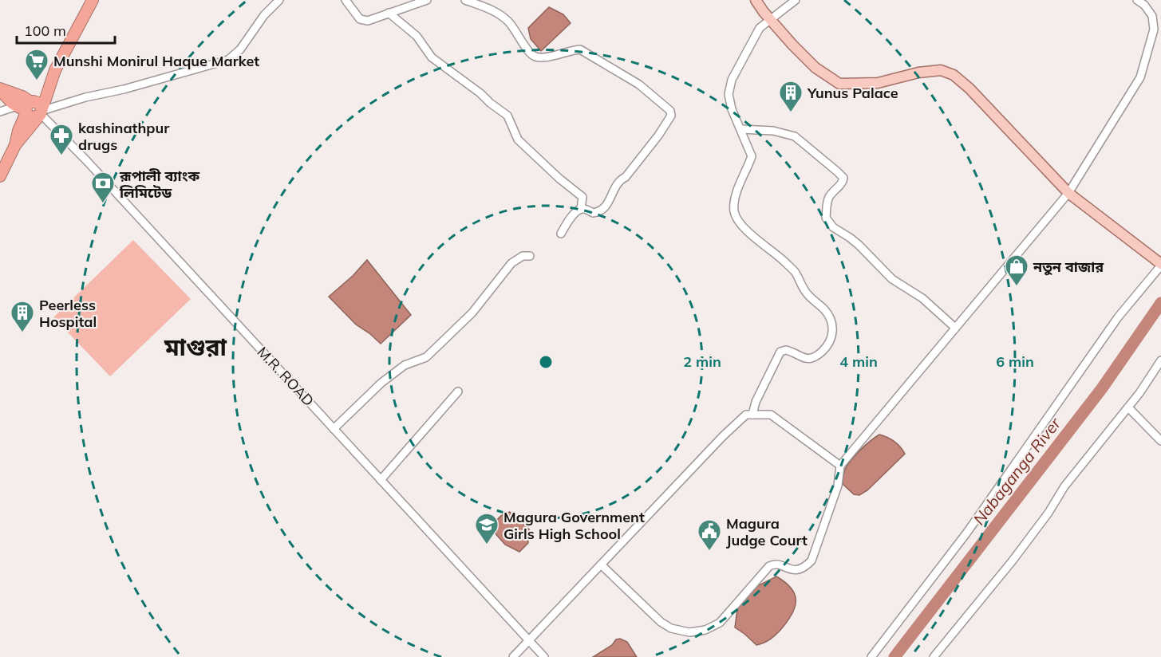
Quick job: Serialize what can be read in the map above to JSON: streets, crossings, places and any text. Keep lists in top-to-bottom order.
{
  "streets": {
    "street": ["M.R. ROAD"]
  },
  "districts": ["মাগুরা"],
  "water": ["Nabaganga River"],
  "places": {
    "supermarket": ["Munshi Monirul Haque Market"],
    "building": ["Yunus Palace", "Peerless Hospital"],
    "pharmacy": ["kashinathpur drugs"],
    "bank": ["রূপালী ব্যাংক লিমিটেড"],
    "shop": ["নতুন বাজার"],
    "school or university": ["Magura Government Girls High School"],
    "public building": ["Magura Judge Court"]
  },
  "scale_bar": "100 m",
  "rings": ["2 min", "4 min", "6 min"]
}
